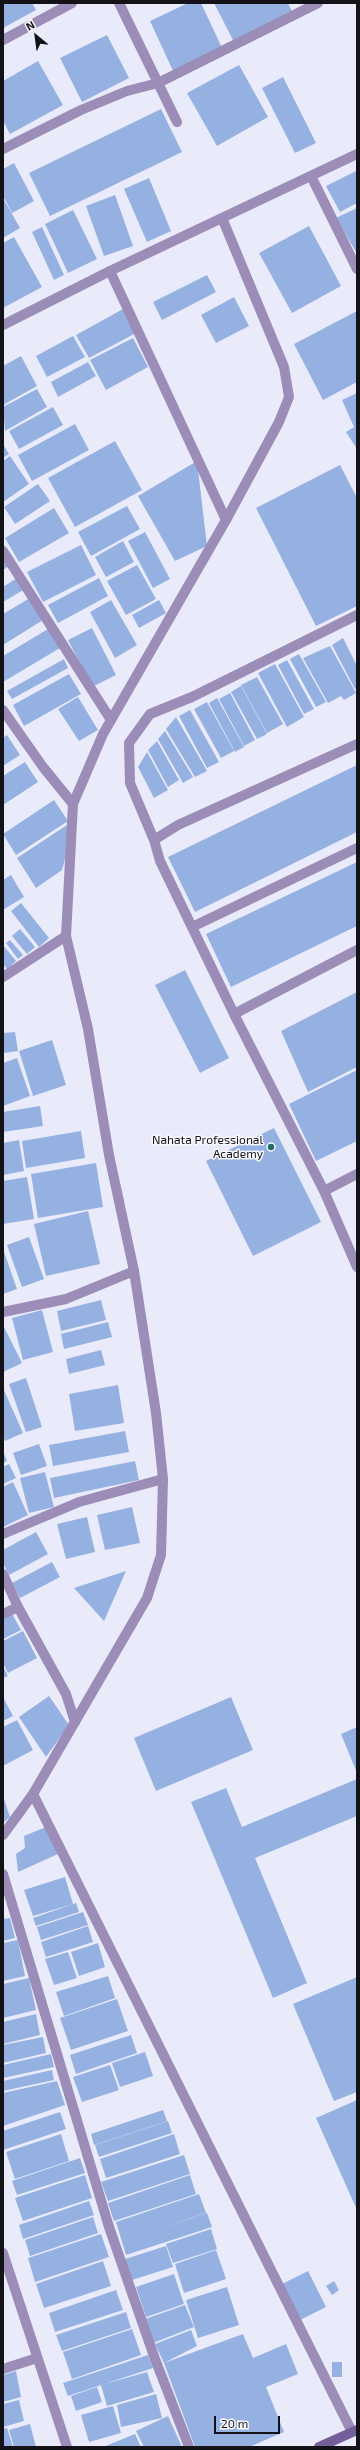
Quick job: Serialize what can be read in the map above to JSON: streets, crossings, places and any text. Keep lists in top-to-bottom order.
{
  "places": ["Nahata Professional Academy"],
  "scale_bar": "20 m",
  "north": "top left"
}
